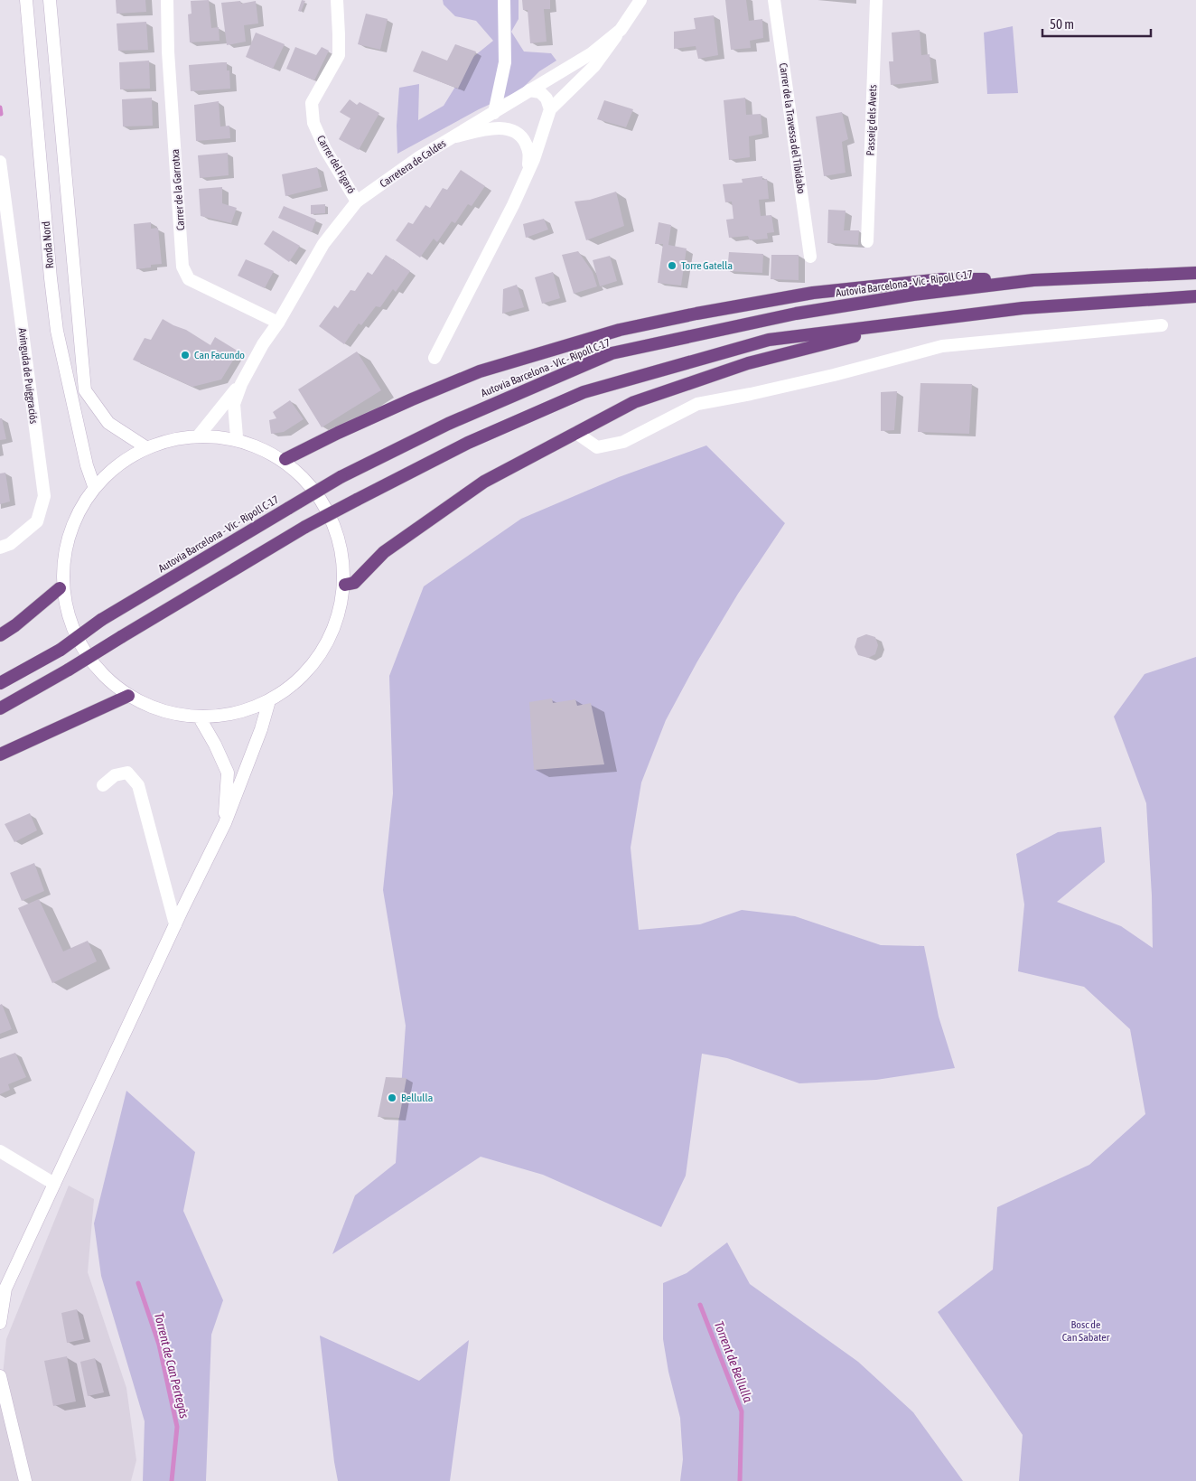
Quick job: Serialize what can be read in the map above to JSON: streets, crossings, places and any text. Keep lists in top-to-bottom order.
{
  "streets": {
    "highway": ["Autovia Barcelona - Vic - Ripoll C-17"],
    "street": [
      "Passeig dels Avets",
      "Carrer de la Travessa del Tibidabo",
      "Carretera de Caldes",
      "Carrer del Figaró",
      "Carrer de la Garrotxa",
      "Ronda Nord",
      "Avinguda de Puiggraciós"
    ]
  },
  "crossings": [
    ["Carretera de Caldes", "Carrer del Figaró"],
    ["Carretera de Caldes", "Carrer de la Garrotxa"]
  ],
  "water": ["Torrent de Bellulla", "Torrent de Can Pertegàs"],
  "parks": ["Bosc de Can Sabater"],
  "places": ["Torre Gatella", "Can Facundo", "Bellulla"],
  "scale_bar": "50 m"
}
